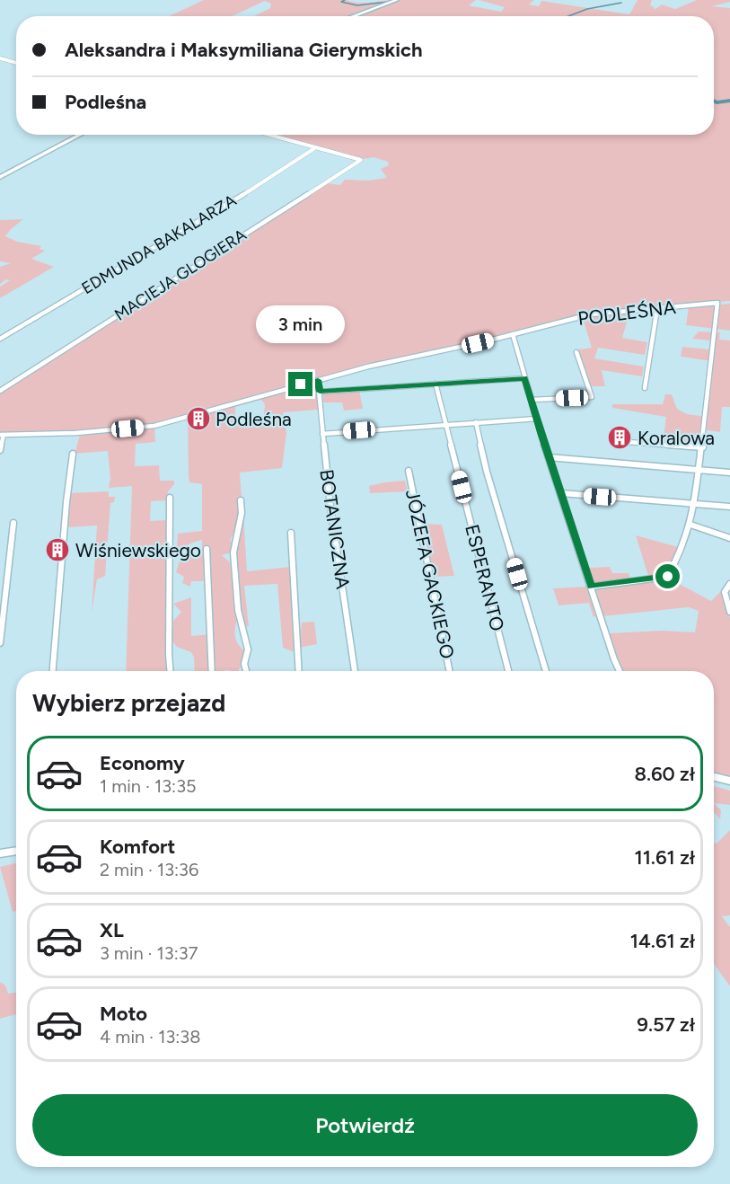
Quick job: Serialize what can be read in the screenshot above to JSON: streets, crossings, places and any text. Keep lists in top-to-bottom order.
{
  "streets": {
    "street": [
      "EDMUNDA BAKALARZA",
      "MACIEJA GLOGIERA",
      "PODLEŚNA",
      "BOTANICZNA",
      "JÓZEFA GACKIEGO",
      "ESPERANTO"
    ]
  },
  "crossings": [
    ["EDMUNDA BAKALARZA", "MACIEJA GLOGIERA"],
    ["PODLEŚNA", "BOTANICZNA"]
  ],
  "places": {
    "building": ["Podleśna", "Koralowa", "Wiśniewskiego"]
  },
  "page": {
    "banner": ["Aleksandra i Maksymiliana Gierymskich", "Podleśna"],
    "bubble": "3 min",
    "heading": "Wybierz przejazd",
    "list": [
      {
        "name": "Economy",
        "note": "1 min · 13:35",
        "value": "8.60 zł"
      },
      {
        "name": "Komfort",
        "note": "2 min · 13:36",
        "value": "11.61 zł"
      },
      {
        "name": "XL",
        "note": "3 min · 13:37",
        "value": "14.61 zł"
      },
      {
        "name": "Moto",
        "note": "4 min · 13:38",
        "value": "9.57 zł"
      }
    ],
    "buttons": "Potwierdź"
  }
}
